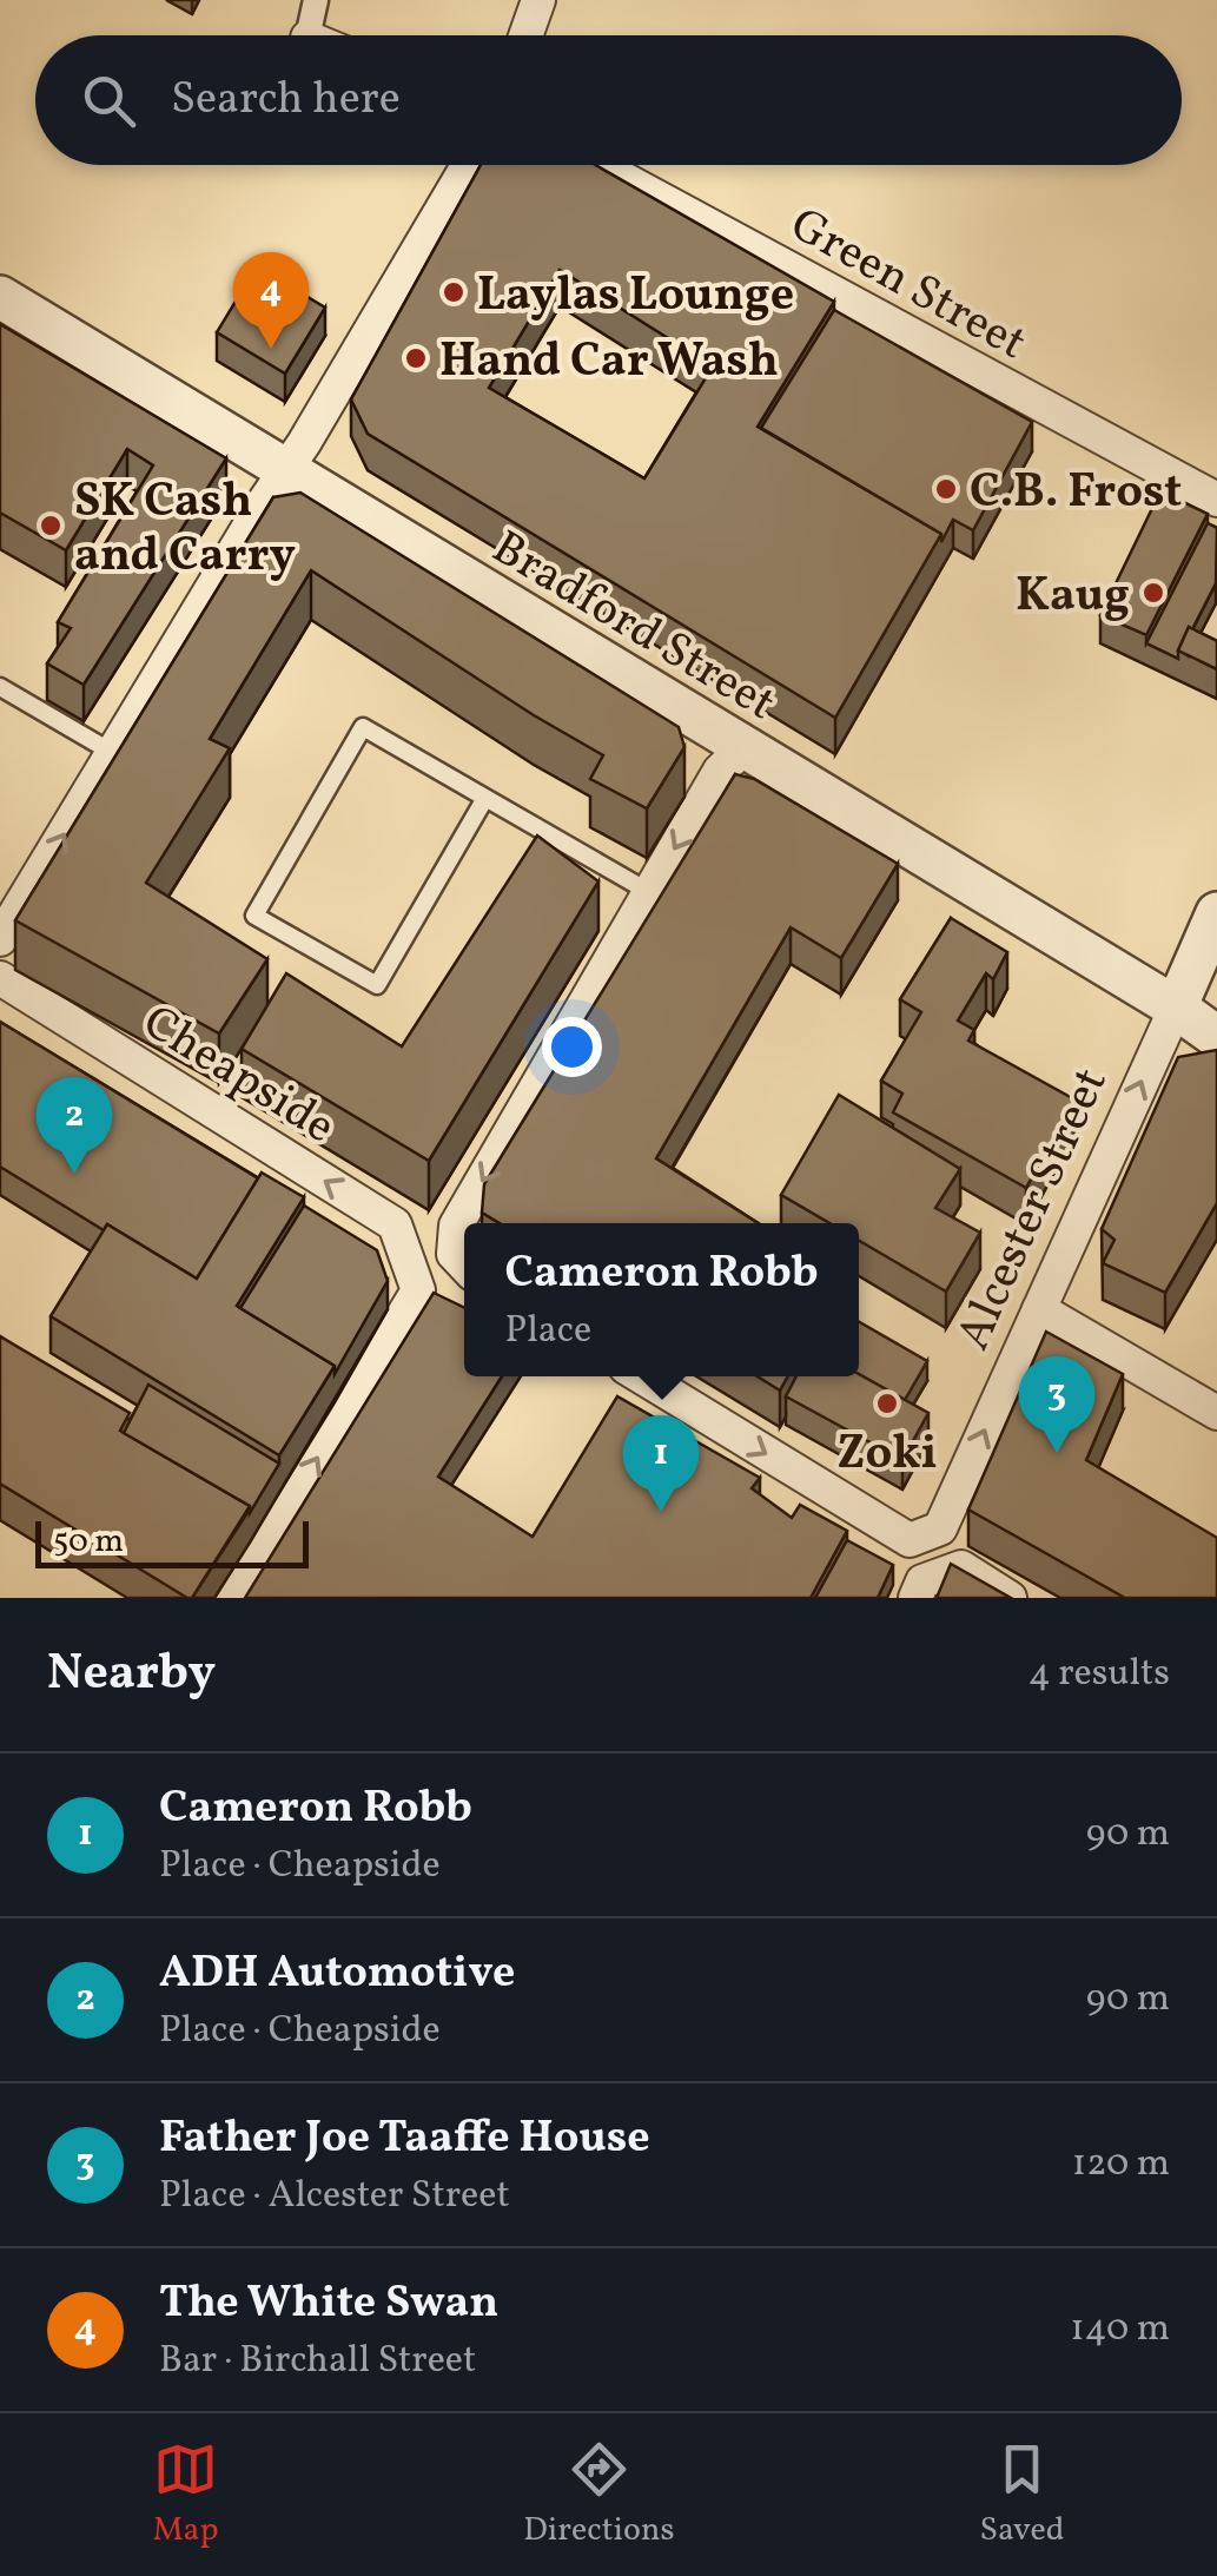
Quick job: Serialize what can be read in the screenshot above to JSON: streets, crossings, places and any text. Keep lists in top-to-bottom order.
{
  "streets": {
    "street": [
      "Green Street",
      "Bradford Street",
      "Cheapside",
      "Alcester Street"
    ]
  },
  "crossings": [
    ["Bradford Street", "Alcester Street"]
  ],
  "places": [
    "Laylas Lounge",
    "Hand Car Wash",
    "C.B. Frost",
    "SK Cash and Carry",
    "Kaug",
    "Zoki"
  ],
  "scale_bar": "50 m",
  "page": {
    "search": "Search here",
    "pins": [
      "4",
      "2",
      "3",
      "1"
    ],
    "popup": ["Cameron Robb", "Place"],
    "scale": "50 m",
    "heading": ["Nearby", "4 results"],
    "list": [
      {
        "mark": "1",
        "name": "Cameron Robb",
        "note": "Place · Cheapside",
        "value": "90 m"
      },
      {
        "mark": "2",
        "name": "ADH Automotive",
        "note": "Place · Cheapside",
        "value": "90 m"
      },
      {
        "mark": "3",
        "name": "Father Joe Taaffe House",
        "note": "Place · Alcester Street",
        "value": "120 m"
      },
      {
        "mark": "4",
        "name": "The White Swan",
        "note": "Bar · Birchall Street",
        "value": "140 m"
      }
    ],
    "nav": ["Map", "Directions", "Saved"]
  }
}
